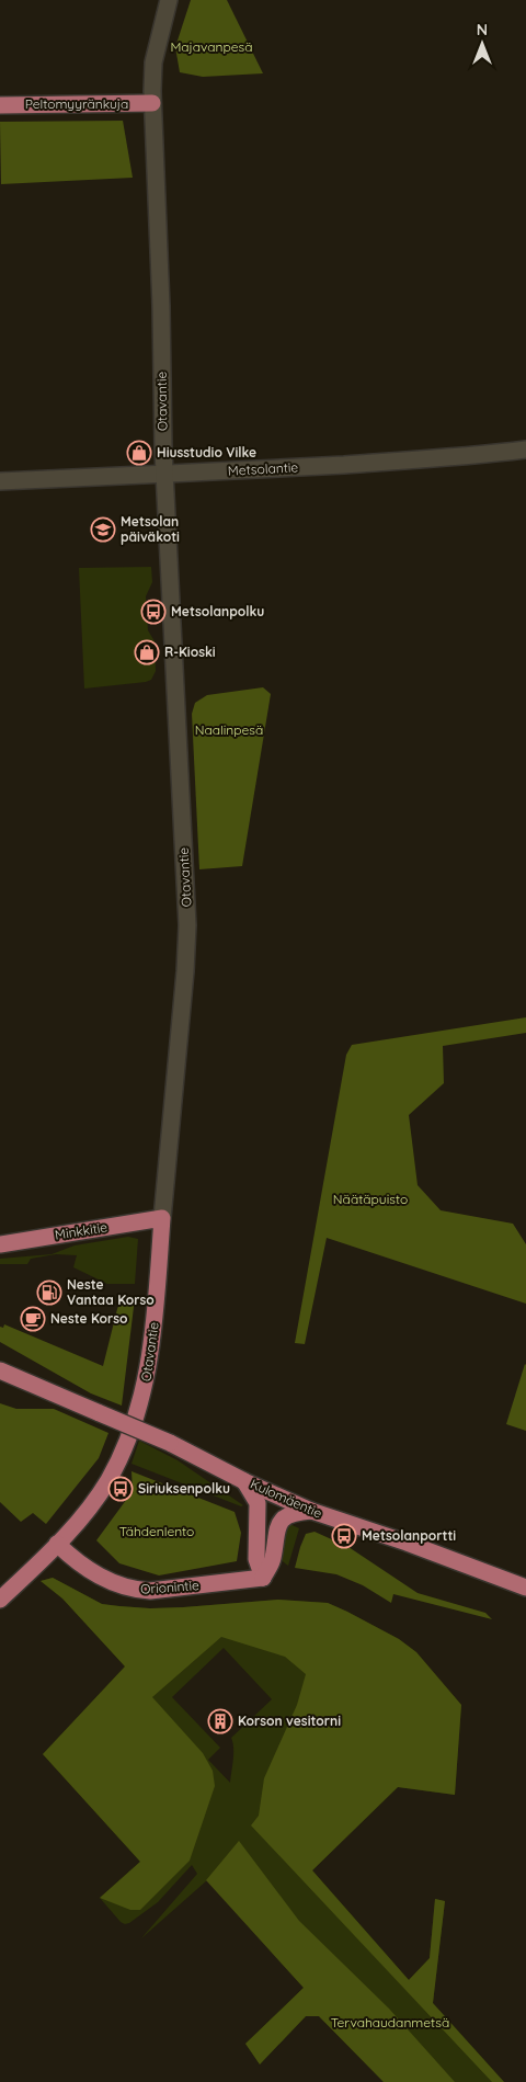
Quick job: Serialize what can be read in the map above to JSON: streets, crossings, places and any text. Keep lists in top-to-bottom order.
{
  "streets": {
    "main road": [
      "Peltomyyränkuja",
      "Otavantie",
      "Minkkitie",
      "Kulomäentie",
      "Orionintie"
    ],
    "street": ["Metsolantie"]
  },
  "crossings": [
    ["Peltomyyränkuja", "Otavantie"],
    ["Otavantie", "Metsolantie"],
    ["Otavantie", "Minkkitie"],
    ["Otavantie", "Orionintie"]
  ],
  "parks": [
    "Majavanpesä",
    "Naalinpesä",
    "Näätäpuisto",
    "Tähdenlento",
    "Tervahaudanmetsä"
  ],
  "places": {
    "shop": ["Hiusstudio Vilke", "R-Kioski"],
    "school or university": ["Metsolan päiväkoti"],
    "bus stop": ["Metsolanpolku", "Siriuksenpolku", "Metsolanportti"],
    "fuel station": ["Neste Vantaa Korso"],
    "cafe": ["Neste Korso"],
    "building": ["Korson vesitorni"]
  },
  "north": "top"
}
